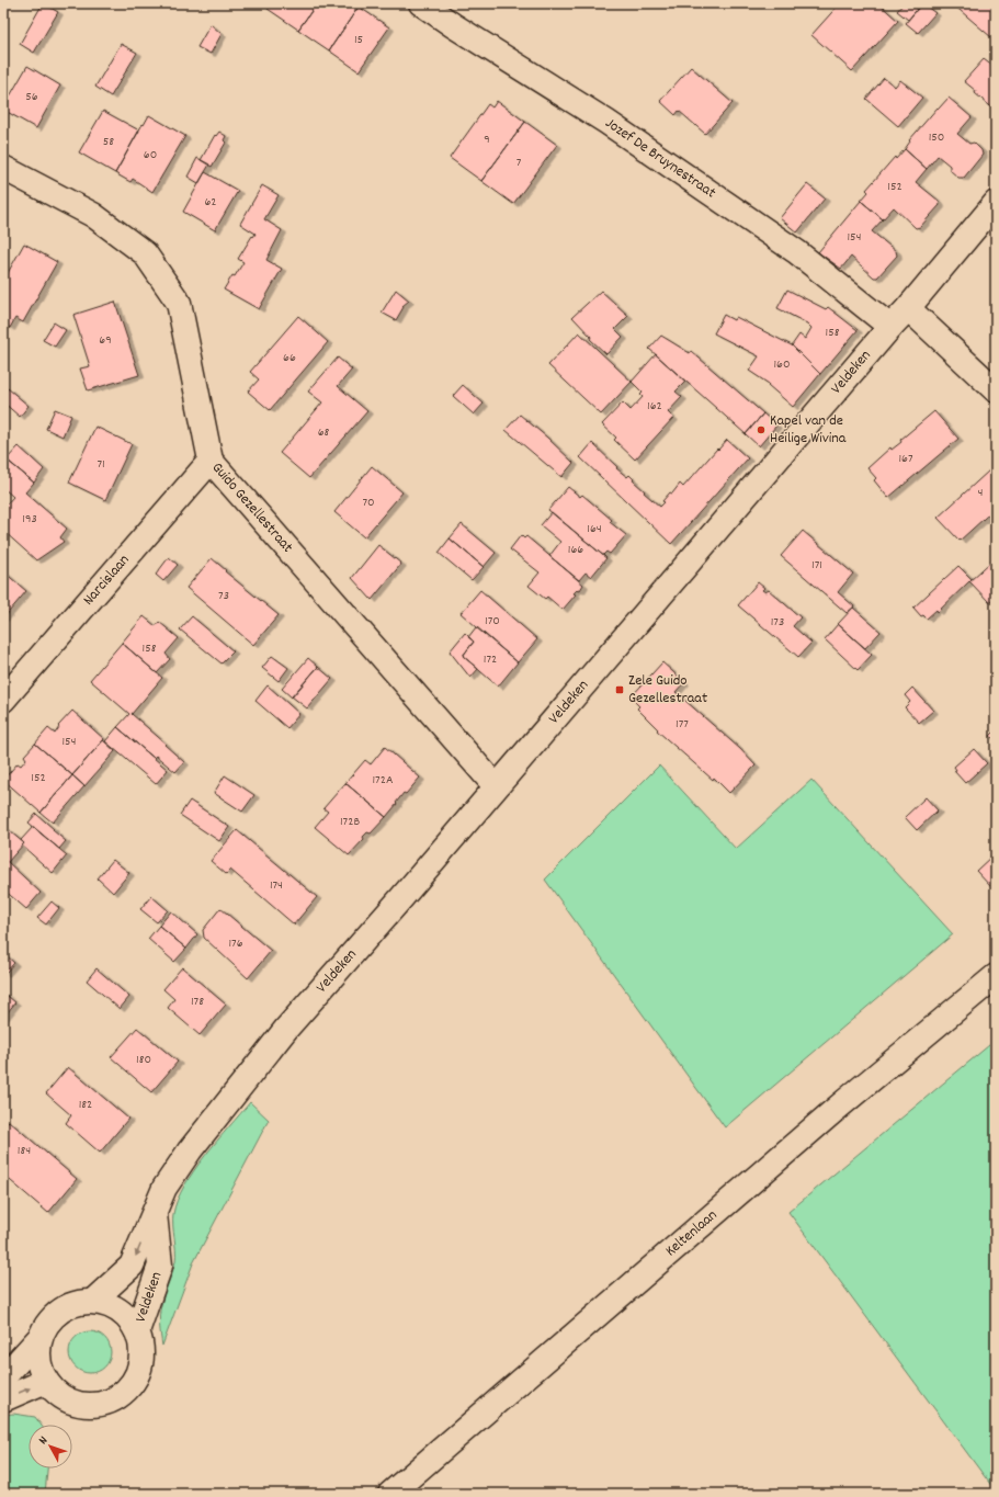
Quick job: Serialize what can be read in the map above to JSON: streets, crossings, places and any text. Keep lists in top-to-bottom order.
{
  "streets": {
    "street": [
      "Jozef De Bruynestraat",
      "Veldeken",
      "Guido Gezellestraat",
      "Narcislaan",
      "Keltenlaan"
    ]
  },
  "crossings": [
    ["Jozef De Bruynestraat", "Veldeken"],
    ["Veldeken", "Guido Gezellestraat"],
    ["Guido Gezellestraat", "Narcislaan"]
  ],
  "places": {
    "other": ["Kapel van de Heilige Wivina"],
    "transit": ["Zele Guido Gezellestraat"]
  },
  "house_numbers": [
    "15",
    "56",
    "150",
    "9",
    "58",
    "60",
    "7",
    "152",
    "62",
    "154",
    "158",
    "69",
    "66",
    "160",
    "162",
    "68",
    "167",
    "71",
    "4",
    "70",
    "193",
    "164",
    "166",
    "171",
    "73",
    "170",
    "173",
    "158",
    "172",
    "177",
    "154",
    "152",
    "172A",
    "172B",
    "174",
    "176",
    "178",
    "180",
    "182",
    "184"
  ],
  "north": "top left"
}
